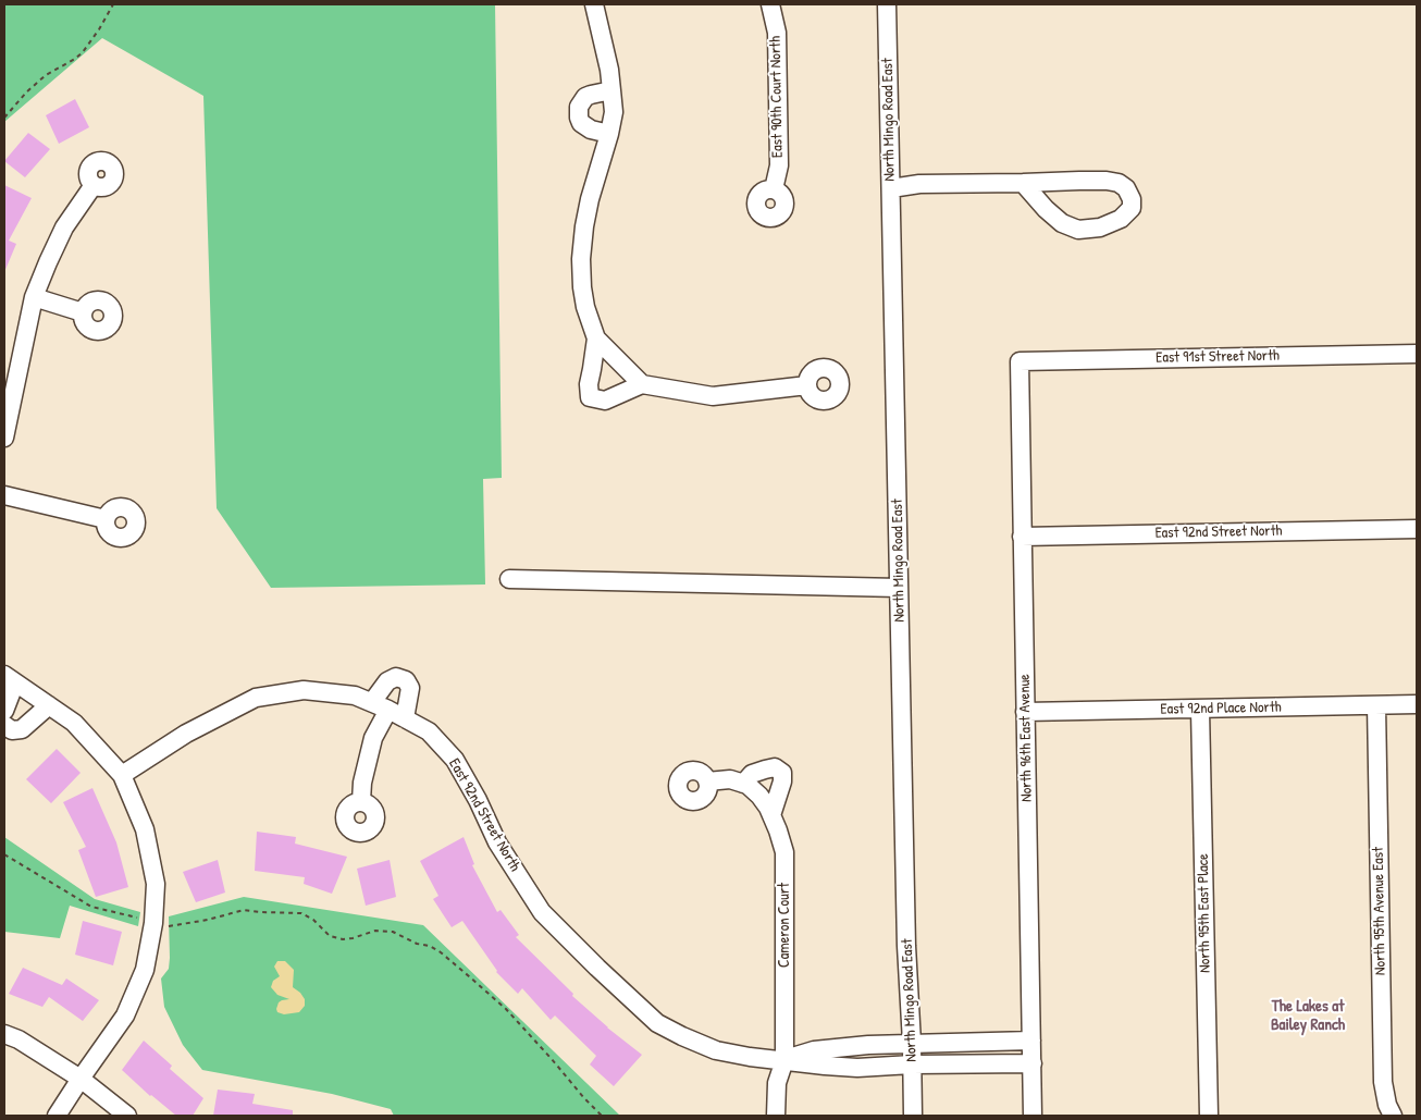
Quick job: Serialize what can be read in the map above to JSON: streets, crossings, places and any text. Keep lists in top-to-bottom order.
{
  "streets": {
    "street": [
      "East 90th Court North",
      "North Mingo Road East",
      "East 91st Street North",
      "East 92nd Street North",
      "East 92nd Place North",
      "North 96th East Avenue",
      "North 95th Avenue East",
      "North 95th East Place",
      "Cameron Court"
    ]
  },
  "crossings": [
    ["North Mingo Road East", "East 92nd Street North"],
    ["East 91st Street North", "North 96th East Avenue"],
    ["East 92nd Street North", "North 96th East Avenue"],
    ["East 92nd Street North", "Cameron Court"],
    ["East 92nd Place North", "North 96th East Avenue"],
    ["East 92nd Place North", "North 95th Avenue East"],
    ["East 92nd Place North", "North 95th East Place"]
  ],
  "districts": ["The Lakes at Bailey Ranch"]
}
